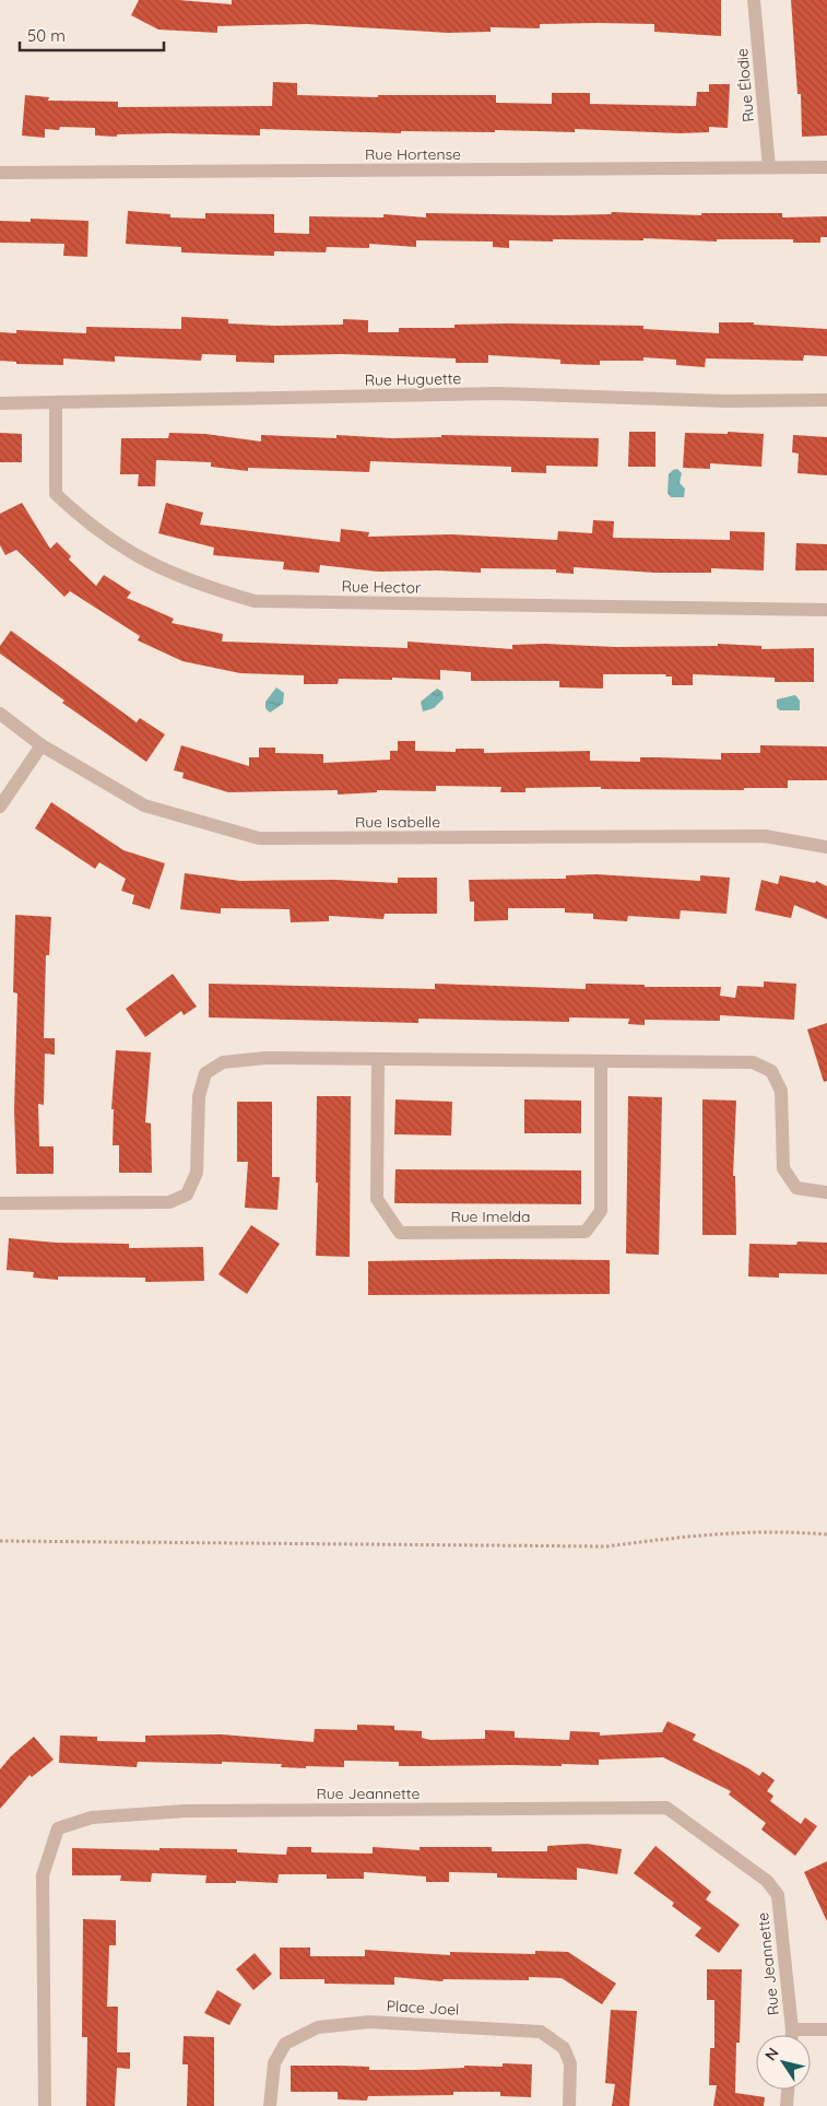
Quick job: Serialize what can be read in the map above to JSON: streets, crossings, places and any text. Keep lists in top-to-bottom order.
{
  "streets": {
    "street": [
      "Rue Élodie",
      "Rue Hortense",
      "Rue Huguette",
      "Rue Hector",
      "Rue Isabelle",
      "Rue Imelda",
      "Rue Jeannette",
      "Place Joel"
    ]
  },
  "crossings": [
    ["Rue Élodie", "Rue Hortense"],
    ["Rue Huguette", "Rue Hector"]
  ],
  "scale_bar": "50 m",
  "north": "top left"
}
